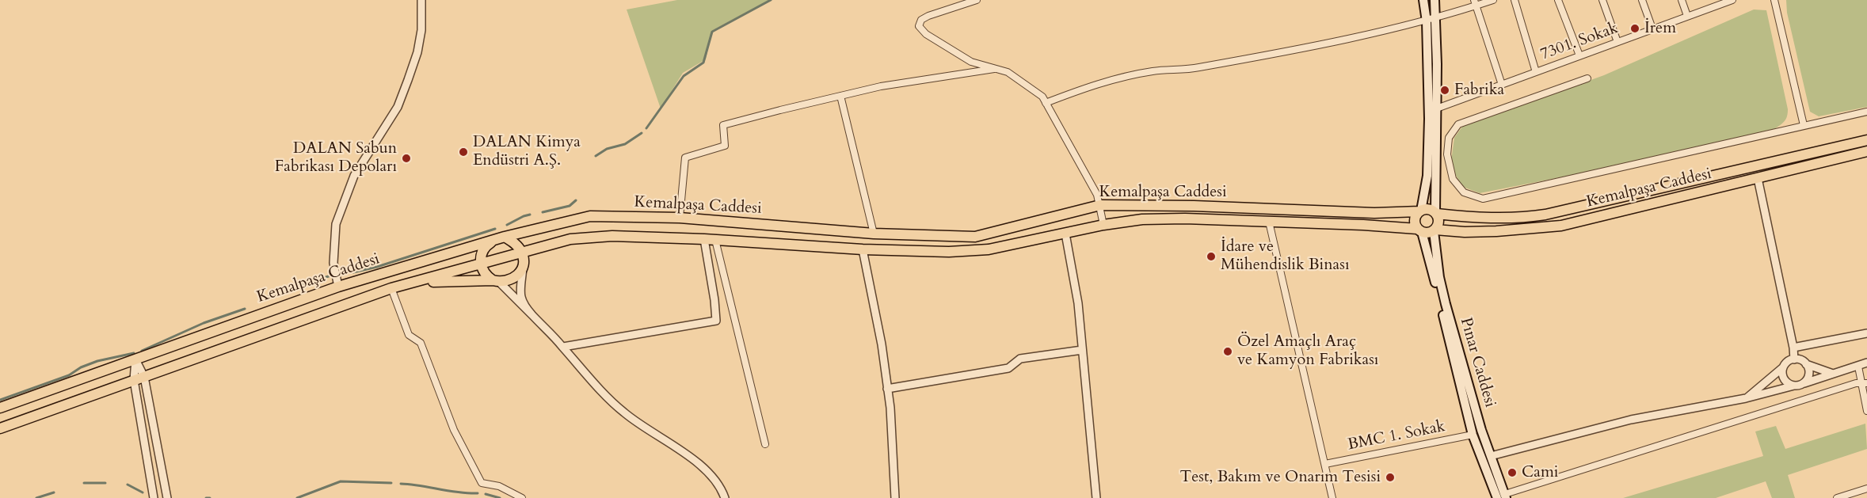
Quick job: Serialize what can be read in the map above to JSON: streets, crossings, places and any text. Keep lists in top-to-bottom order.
{
  "streets": {
    "main road": ["Kemalpaşa Caddesi", "Pınar Caddesi"],
    "street": ["7301. Sokak", "BMC 1. Sokak"]
  },
  "crossings": [
    ["Kemalpaşa Caddesi", "Pınar Caddesi"],
    ["Pınar Caddesi", "BMC 1. Sokak"]
  ],
  "places": [
    "İrem",
    "Fabrika",
    "DALAN Kimya Endüstri A.Ş.",
    "DALAN Sabun Fabrikası Depoları",
    "İdare ve Mühendislik Binası",
    "Özel Amaçlı Araç ve Kamyon Fabrikası",
    "Cami",
    "Test, Bakım ve Onarım Tesisi"
  ]
}
